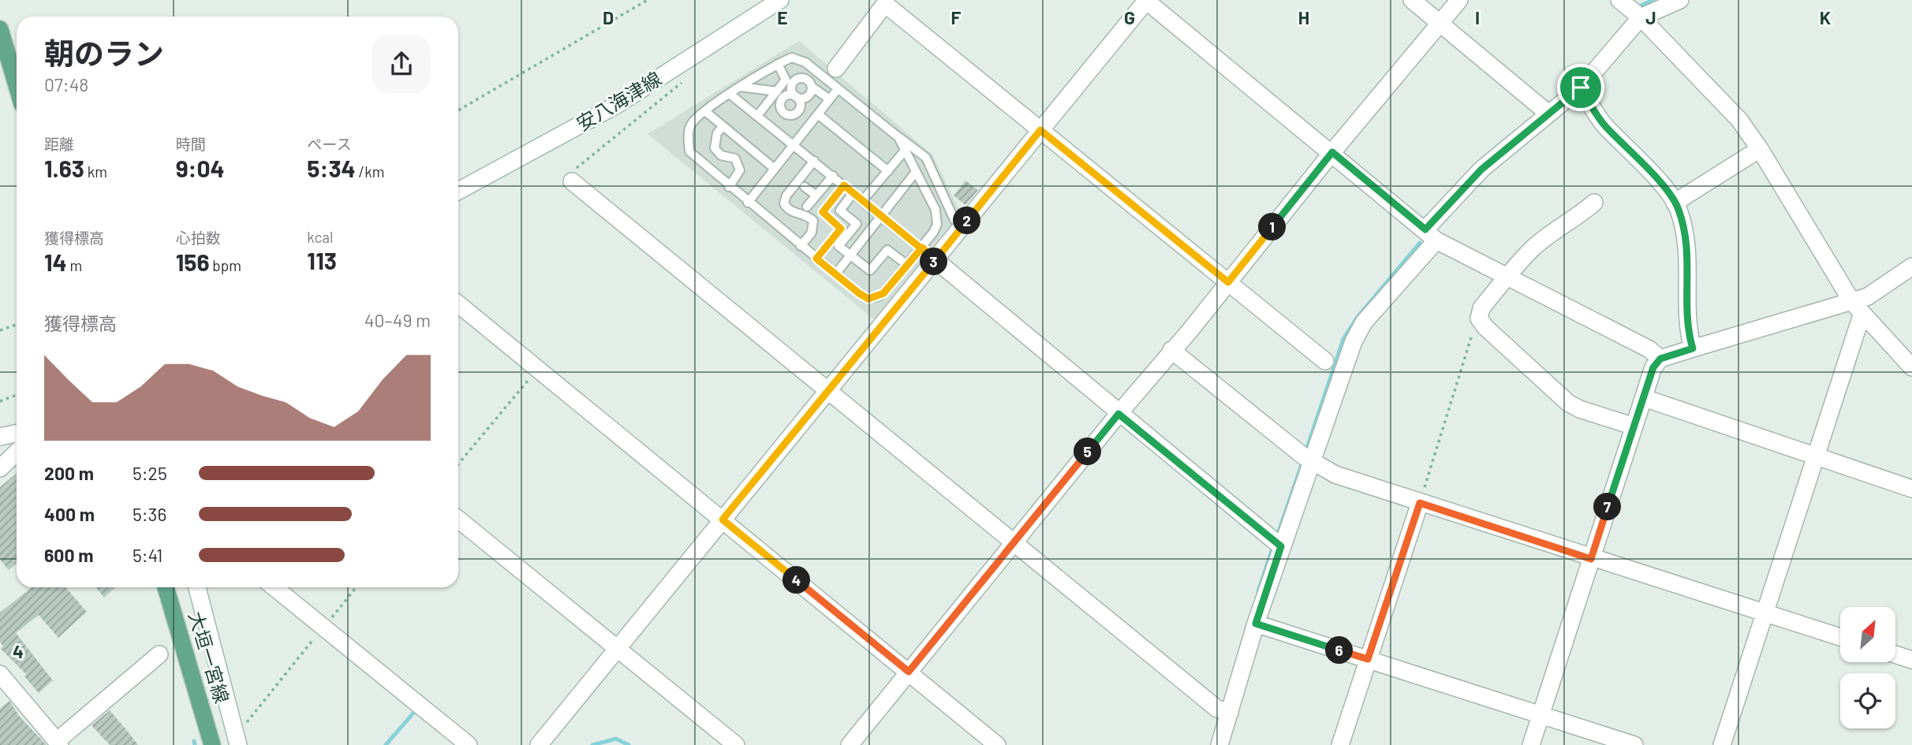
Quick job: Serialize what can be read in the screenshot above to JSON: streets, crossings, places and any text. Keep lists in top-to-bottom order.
{
  "streets": {
    "main road": ["大垣一宮線"],
    "street": ["安八海津線"]
  },
  "north": "top right",
  "page": {
    "heading": ["朝のラン", "07:48"],
    "stats": [
      ["距離", "1.63 km"],
      ["時間", "9:04"],
      ["ペース", "5:34 /km"],
      ["獲得標高", "14 m"],
      ["心拍数", "156 bpm"],
      ["kcal", "113"]
    ],
    "pins": [
      "2",
      "1",
      "3",
      "5",
      "7",
      "4",
      "6"
    ],
    "chart": ["獲得標高", "40–49 m"],
    "list": [
      {
        "name": "200 m",
        "note": "5:25"
      },
      {
        "name": "400 m",
        "note": "5:36"
      },
      {
        "name": "600 m",
        "note": "5:41"
      }
    ]
  },
  "grid": {
    "columns": [
      "D",
      "E",
      "F",
      "G",
      "H",
      "I",
      "J",
      "K"
    ],
    "rows": ["4"]
  }
}
